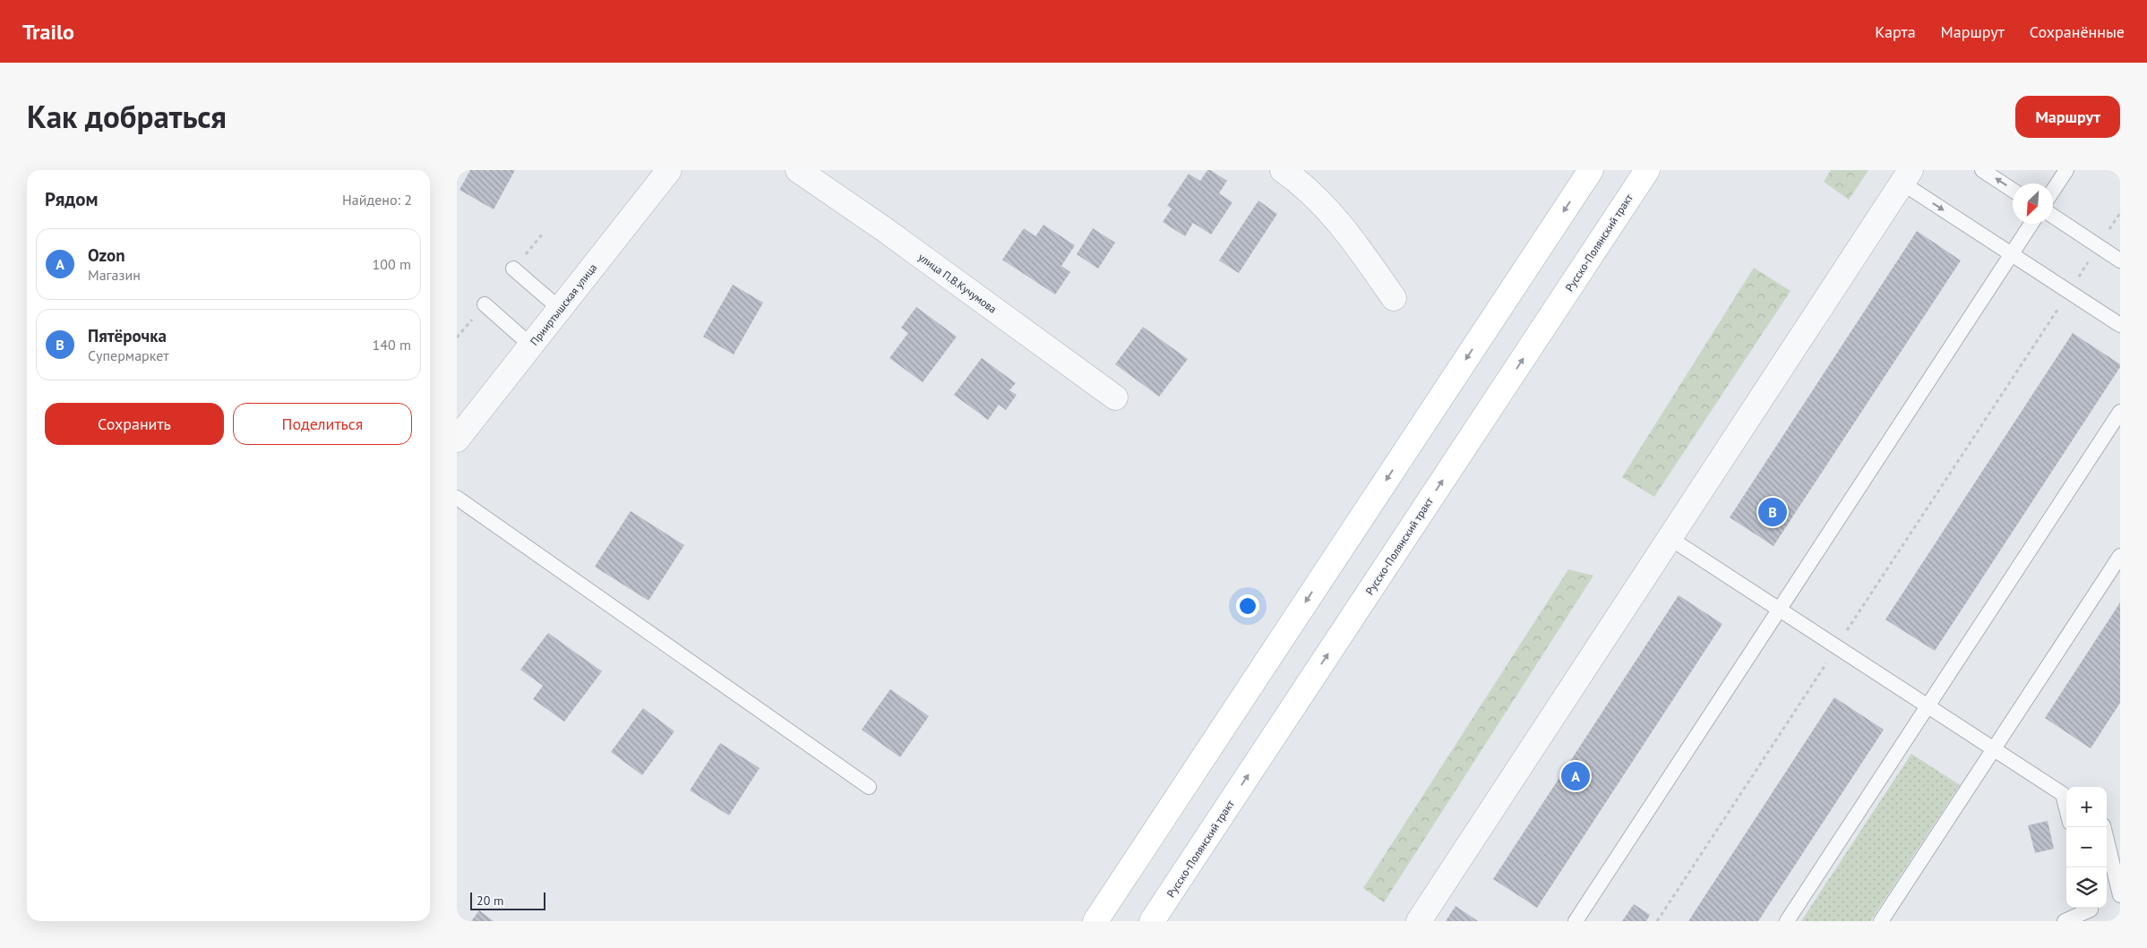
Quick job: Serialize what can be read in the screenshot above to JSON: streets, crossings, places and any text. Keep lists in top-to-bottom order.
{
  "streets": {
    "main road": ["Русско-Полянский тракт"],
    "street": ["улица П.В.Кучумова", "Прииртышская улица"]
  },
  "scale_bar": "20 m",
  "north": "bottom left",
  "page": {
    "header": "Trailo",
    "nav": ["Карта", "Маршрут", "Сохранённые"],
    "title": "Как добраться",
    "buttons": [
      "Маршрут",
      ["Сохранить", "Поделиться"]
    ],
    "heading": ["Рядом", "Найдено: 2"],
    "list": [
      {
        "mark": "A",
        "name": "Ozon",
        "note": "Магазин",
        "value": "100 m"
      },
      {
        "mark": "B",
        "name": "Пятёрочка",
        "note": "Супермаркет",
        "value": "140 m"
      }
    ],
    "pins": ["B", "A"],
    "map_buttons": ["+", "−"],
    "scale": "20 m"
  }
}
